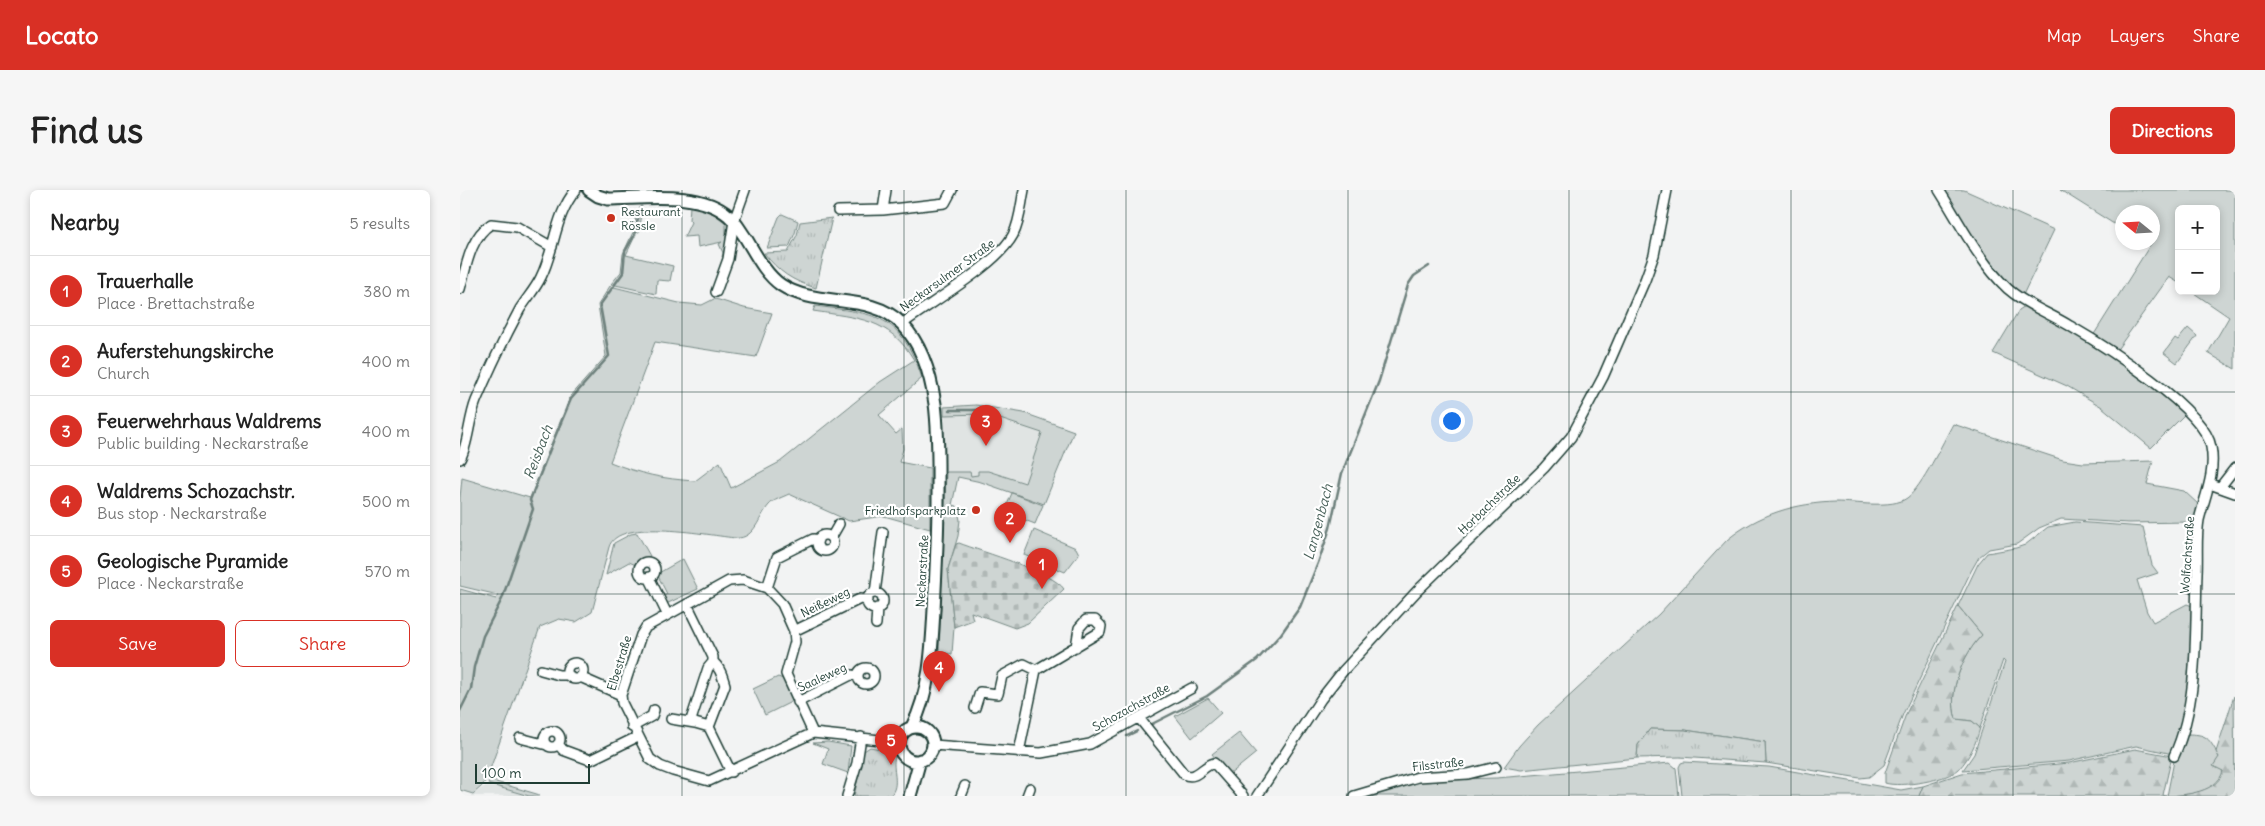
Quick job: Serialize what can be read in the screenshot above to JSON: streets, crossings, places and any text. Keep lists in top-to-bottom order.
{
  "streets": {
    "street": [
      "Neckarsulmer Straße",
      "Horbachstraße",
      "Wolfachstraße",
      "Neckarstraße",
      "Neißeweg",
      "Elbestraße",
      "Saaleweg",
      "Schozachstraße",
      "Filsstraße"
    ]
  },
  "crossings": [
    ["Neckarsulmer Straße", "Neckarstraße"],
    ["Neckarstraße", "Schozachstraße"]
  ],
  "water": ["Reisbach", "Langenbach"],
  "places": ["Restaurant Rössle", "Friedhofsparkplatz"],
  "scale_bar": "100 m",
  "north": "left",
  "page": {
    "header": "Locato",
    "nav": ["Map", "Layers", "Share"],
    "buttons": [
      "Directions",
      ["Save", "Share"]
    ],
    "title": "Find us",
    "heading": ["Nearby", "5 results"],
    "map_buttons": ["+", "−"],
    "list": [
      {
        "mark": "1",
        "name": "Trauerhalle",
        "note": "Place · Brettachstraße",
        "value": "380 m"
      },
      {
        "mark": "2",
        "name": "Auferstehungskirche",
        "note": "Church",
        "value": "400 m"
      },
      {
        "mark": "3",
        "name": "Feuerwehrhaus Waldrems",
        "note": "Public building · Neckarstraße",
        "value": "400 m"
      },
      {
        "mark": "4",
        "name": "Waldrems Schozachstr.",
        "note": "Bus stop · Neckarstraße",
        "value": "500 m"
      },
      {
        "mark": "5",
        "name": "Geologische Pyramide",
        "note": "Place · Neckarstraße",
        "value": "570 m"
      }
    ],
    "pins": [
      "3",
      "2",
      "1",
      "4",
      "5"
    ],
    "scale": "100 m"
  }
}
